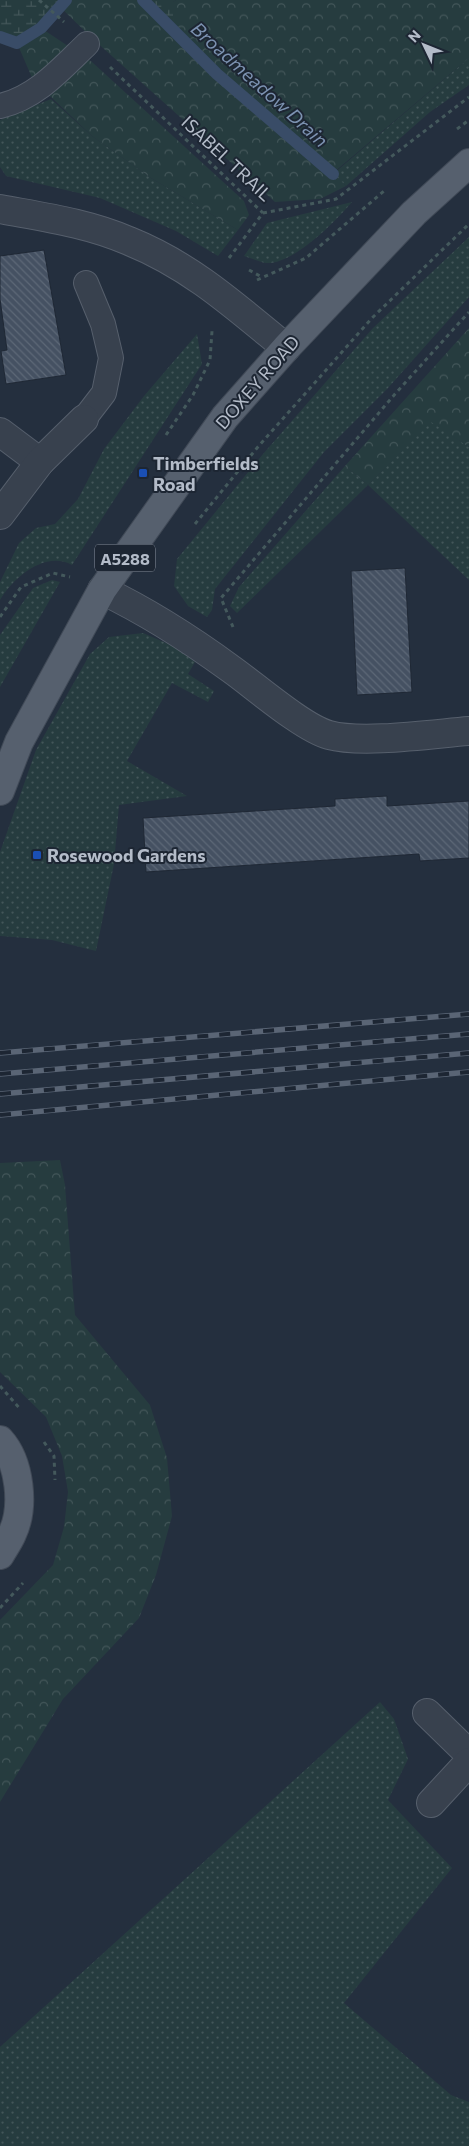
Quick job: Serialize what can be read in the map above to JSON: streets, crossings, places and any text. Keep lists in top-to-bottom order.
{
  "streets": {
    "main road": ["DOXEY ROAD", "A5288"],
    "path": ["ISABEL TRAIL"]
  },
  "water": ["Broadmeadow Drain"],
  "places": {
    "transit": ["Timberfields Road", "Rosewood Gardens"]
  },
  "north": "top left"
}
